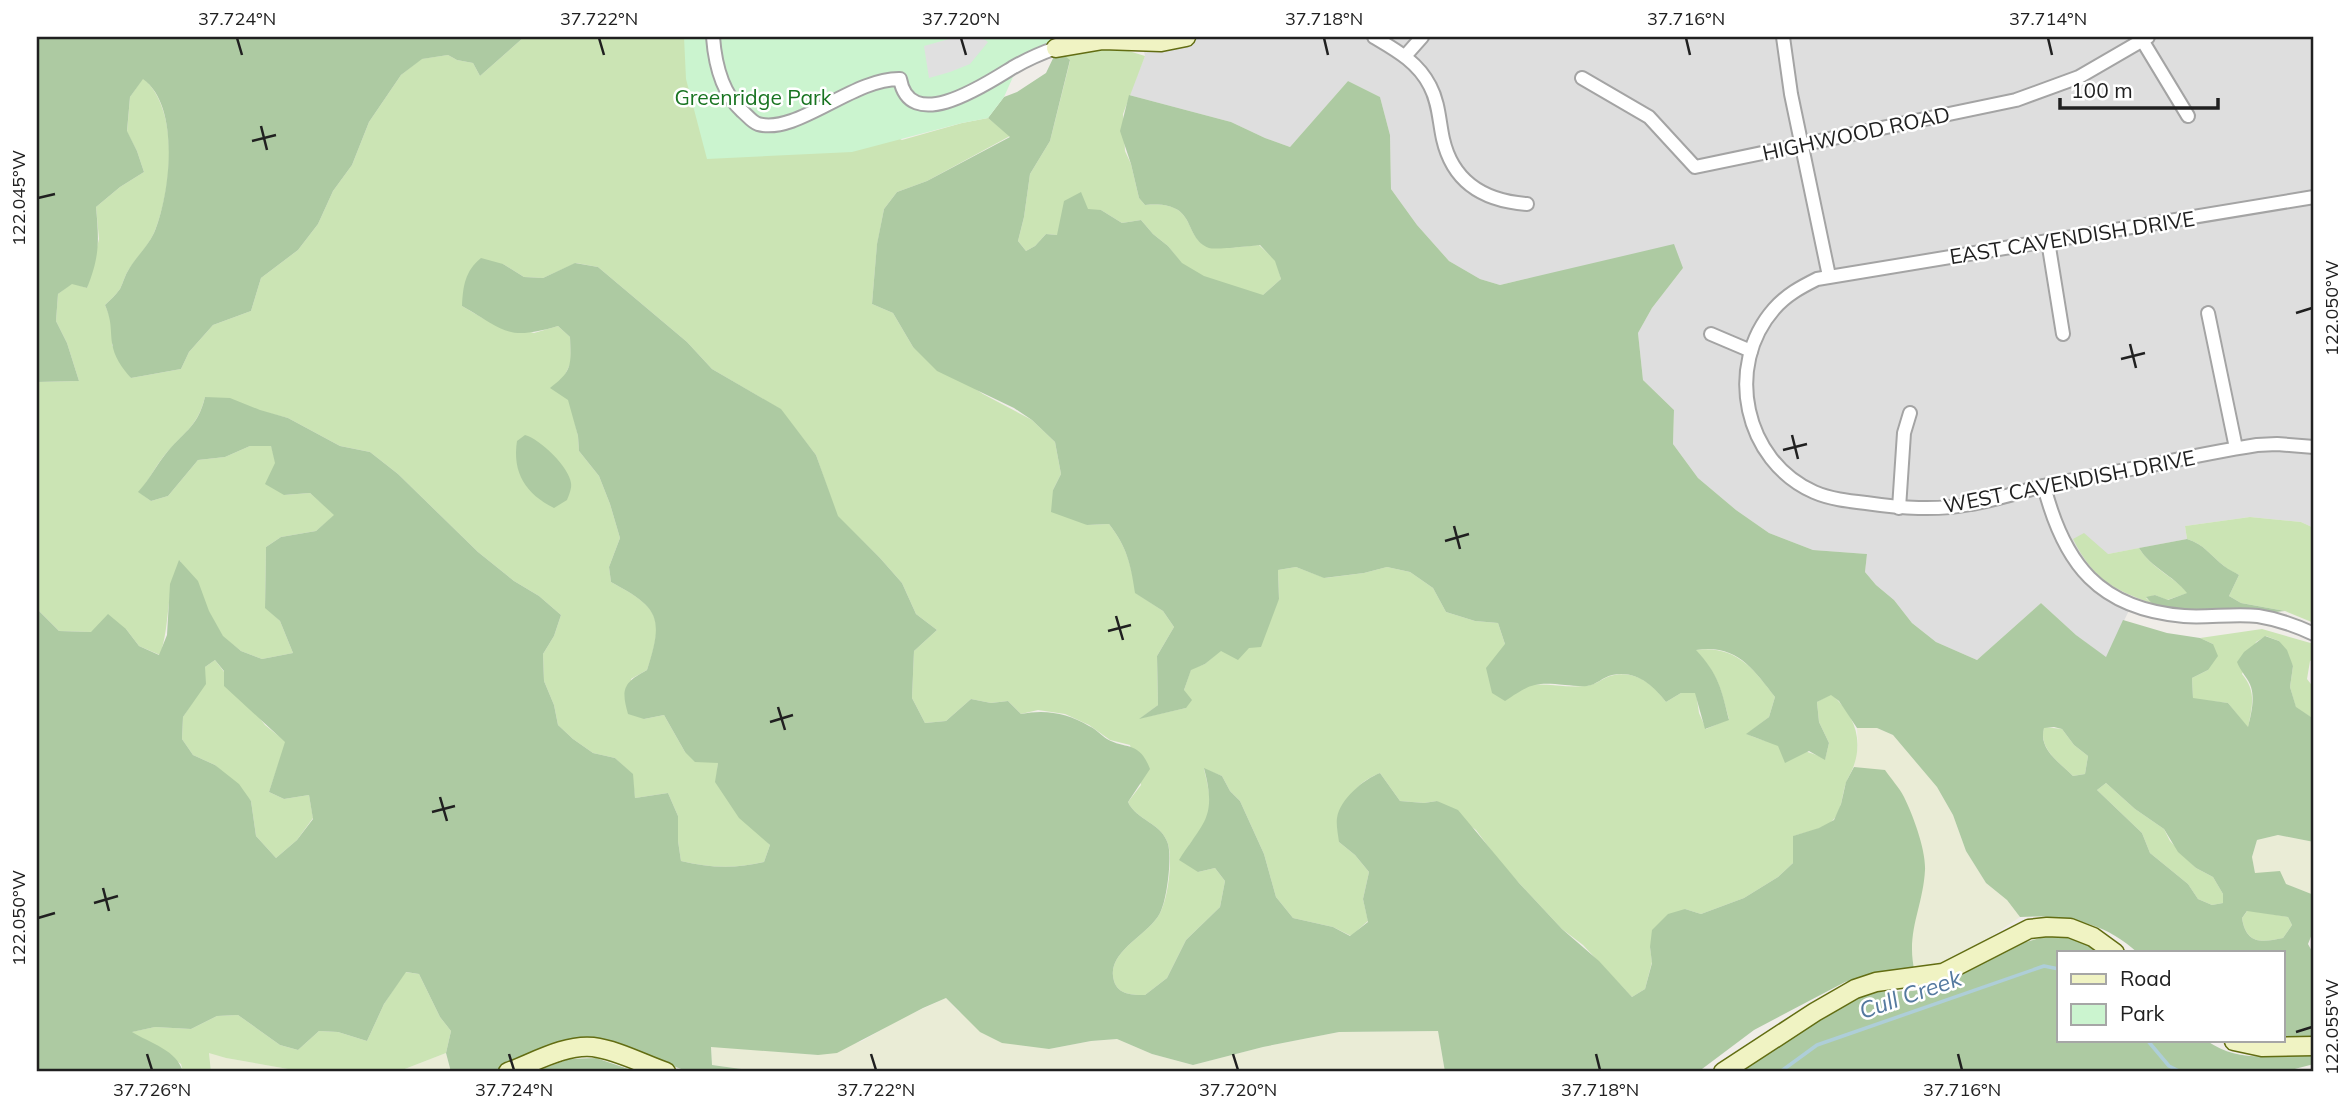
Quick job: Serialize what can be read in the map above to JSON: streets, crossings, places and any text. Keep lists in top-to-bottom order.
{
  "streets": {
    "street": ["HIGHWOOD ROAD", "EAST CAVENDISH DRIVE", "WEST CAVENDISH DRIVE"]
  },
  "crossings": [
    ["EAST CAVENDISH DRIVE", "WEST CAVENDISH DRIVE"]
  ],
  "water": ["Cull Creek"],
  "parks": ["Greenridge Park"],
  "legend": ["Road", "Park"],
  "scale_bar": "100 m",
  "coordinates": [
    "37.724°N",
    "37.722°N",
    "37.720°N",
    "37.718°N",
    "37.716°N",
    "37.714°N",
    "122.045°W",
    "122.050°W",
    "122.055°W",
    "37.726°N"
  ]
}
